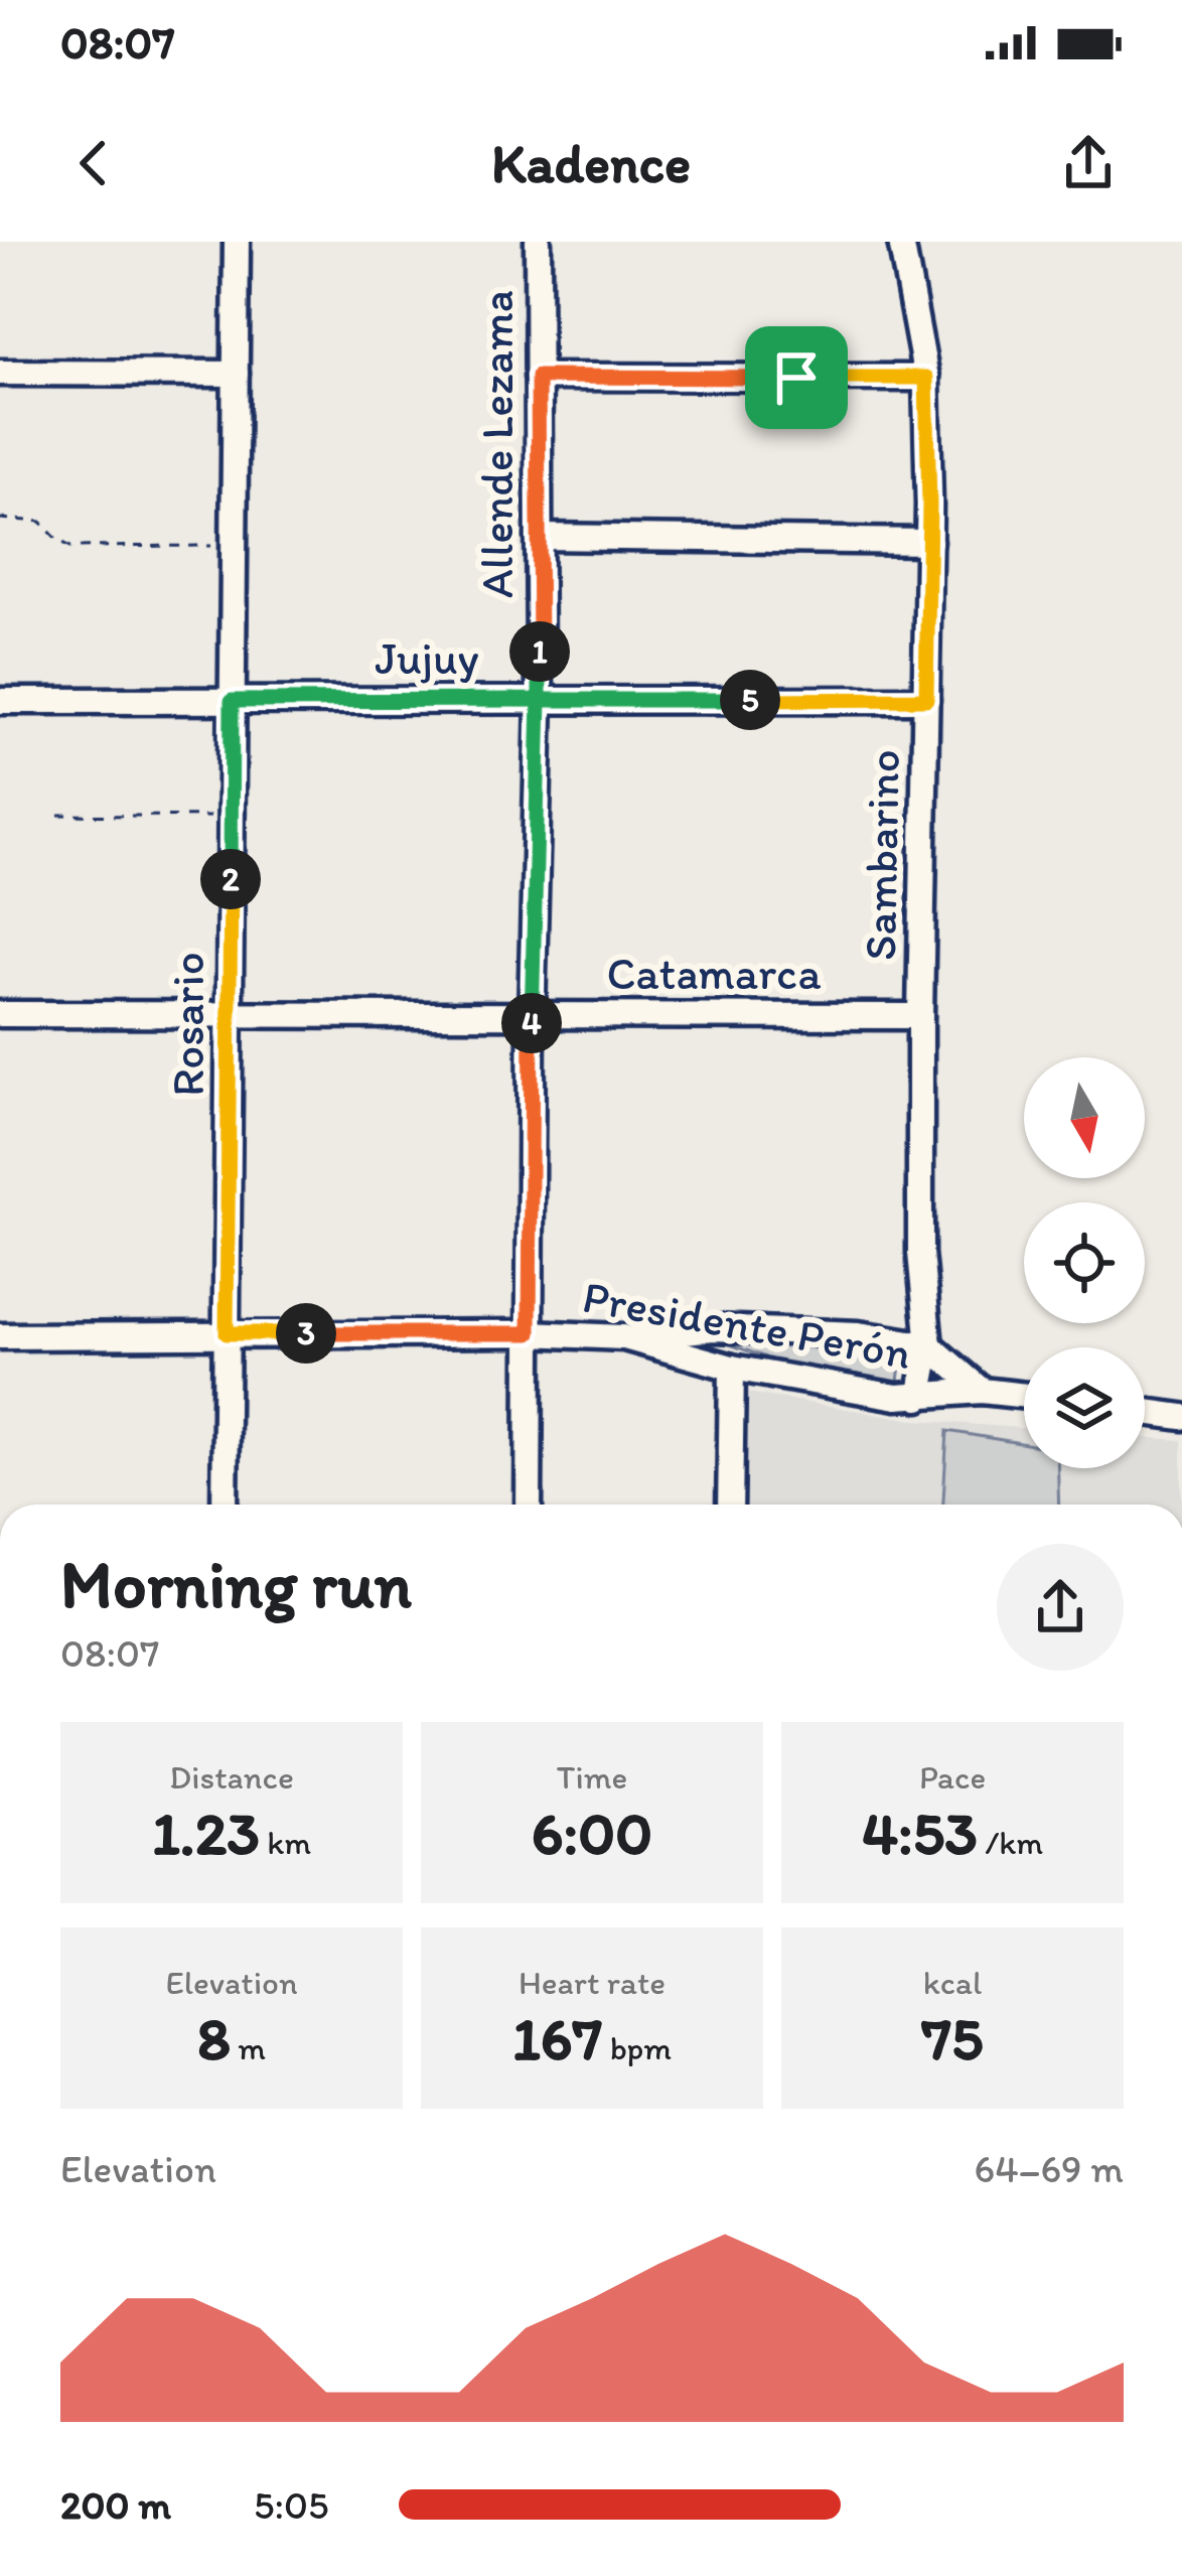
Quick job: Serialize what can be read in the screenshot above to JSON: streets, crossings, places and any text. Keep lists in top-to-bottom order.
{
  "streets": {
    "street": [
      "Allende Lezama",
      "Jujuy",
      "Sambarino",
      "Catamarca",
      "Rosario",
      "Presidente Perón"
    ]
  },
  "crossings": [
    ["Allende Lezama", "Jujuy"],
    ["Allende Lezama", "Catamarca"],
    ["Allende Lezama", "Presidente Perón"],
    ["Jujuy", "Sambarino"],
    ["Jujuy", "Rosario"],
    ["Sambarino", "Catamarca"],
    ["Sambarino", "Presidente Perón"],
    ["Catamarca", "Rosario"],
    ["Rosario", "Presidente Perón"]
  ],
  "north": "bottom",
  "page": {
    "status": "08:07",
    "header": "Kadence",
    "pins": [
      "1",
      "5",
      "2",
      "4",
      "3"
    ],
    "heading": ["Morning run", "08:07"],
    "stats": [
      ["Distance", "1.23 km"],
      ["Time", "6:00"],
      ["Pace", "4:53 /km"],
      ["Elevation", "8 m"],
      ["Heart rate", "167 bpm"],
      ["kcal", "75"]
    ],
    "chart": ["Elevation", "64–69 m"],
    "list": [
      {
        "name": "200 m",
        "note": "5:05"
      }
    ]
  }
}
